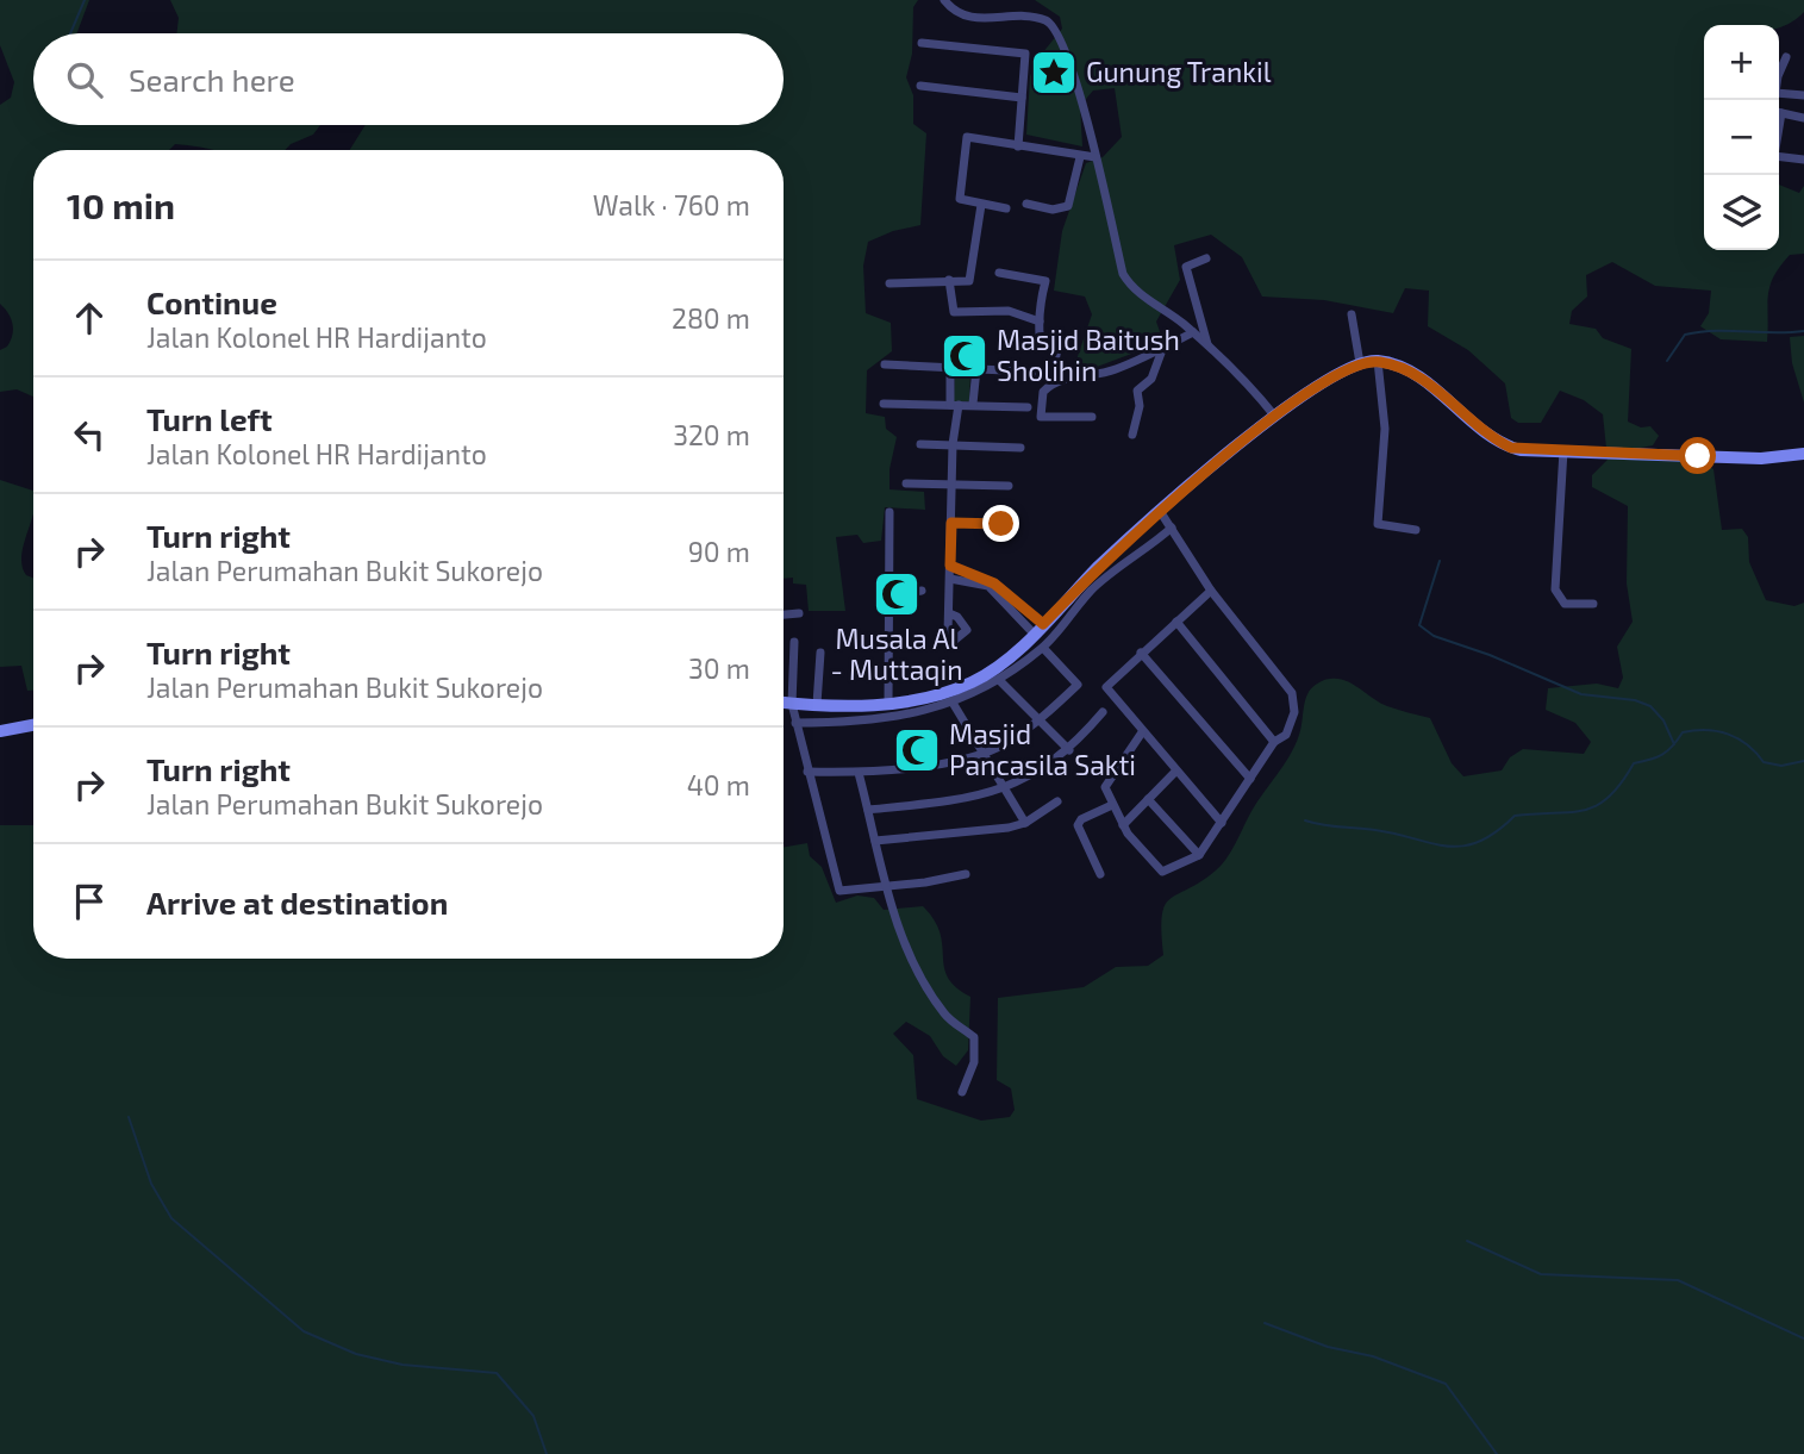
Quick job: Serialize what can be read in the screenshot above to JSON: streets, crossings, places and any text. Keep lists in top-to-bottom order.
{
  "places": {
    "place": ["Gunung Trankil"],
    "mosque": ["Masjid Baitush Sholihin", "Musala Al - Muttaqin", "Masjid Pancasila Sakti"]
  },
  "page": {
    "map_buttons": ["+", "−"],
    "search": "Search here",
    "heading": ["10 min", "Walk · 760 m"],
    "list": [
      ["Continue", "Jalan Kolonel HR Hardijanto", "280 m"],
      ["Turn left", "Jalan Kolonel HR Hardijanto", "320 m"],
      ["Turn right", "Jalan Perumahan Bukit Sukorejo", "90 m"],
      ["Turn right", "Jalan Perumahan Bukit Sukorejo", "30 m"],
      ["Turn right", "Jalan Perumahan Bukit Sukorejo", "40 m"],
      "Arrive at destination"
    ]
  }
}
